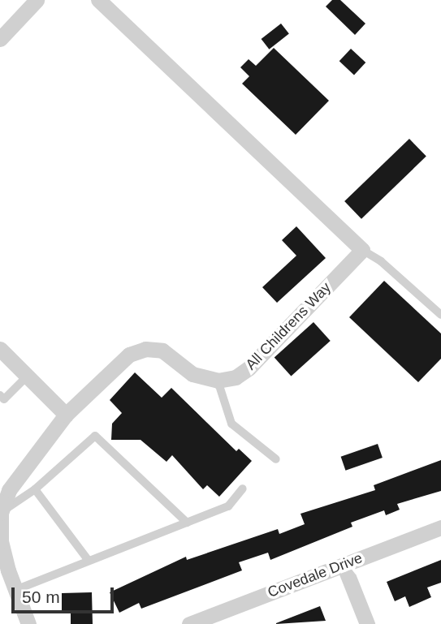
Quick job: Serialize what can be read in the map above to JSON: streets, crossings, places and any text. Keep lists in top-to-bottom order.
{
  "streets": {
    "street": ["All Childrens Way", "Covedale Drive"]
  },
  "scale_bar": "50 m"
}
